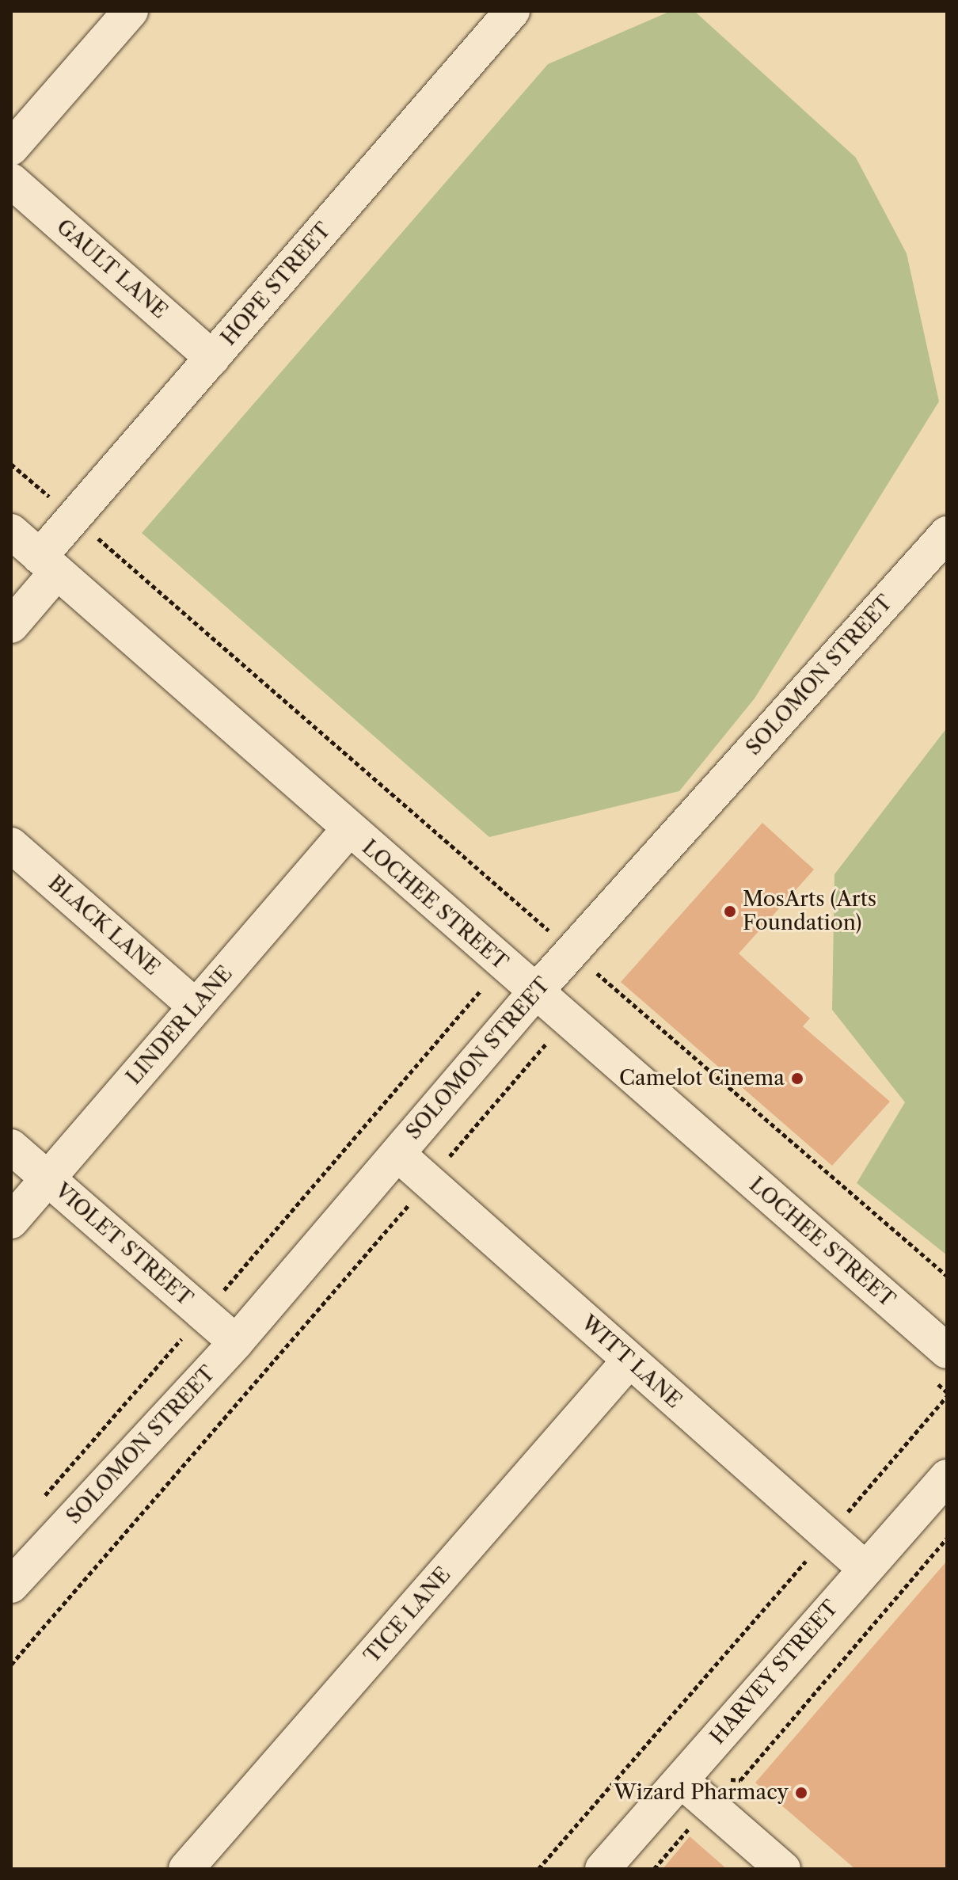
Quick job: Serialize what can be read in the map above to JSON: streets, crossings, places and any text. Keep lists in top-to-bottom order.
{
  "streets": {
    "street": [
      "GAULT LANE",
      "HOPE STREET",
      "SOLOMON STREET",
      "LOCHEE STREET",
      "BLACK LANE",
      "LINDER LANE",
      "VIOLET STREET",
      "WITT LANE",
      "TICE LANE",
      "HARVEY STREET"
    ]
  },
  "crossings": [
    ["GAULT LANE", "HOPE STREET"],
    ["HOPE STREET", "LOCHEE STREET"],
    ["SOLOMON STREET", "LOCHEE STREET"],
    ["SOLOMON STREET", "VIOLET STREET"],
    ["SOLOMON STREET", "WITT LANE"],
    ["LOCHEE STREET", "LINDER LANE"],
    ["BLACK LANE", "LINDER LANE"],
    ["LINDER LANE", "VIOLET STREET"],
    ["WITT LANE", "TICE LANE"],
    ["WITT LANE", "HARVEY STREET"]
  ],
  "places": ["MosArts (Arts Foundation)", "Camelot Cinema", "Wizard Pharmacy"]
}
